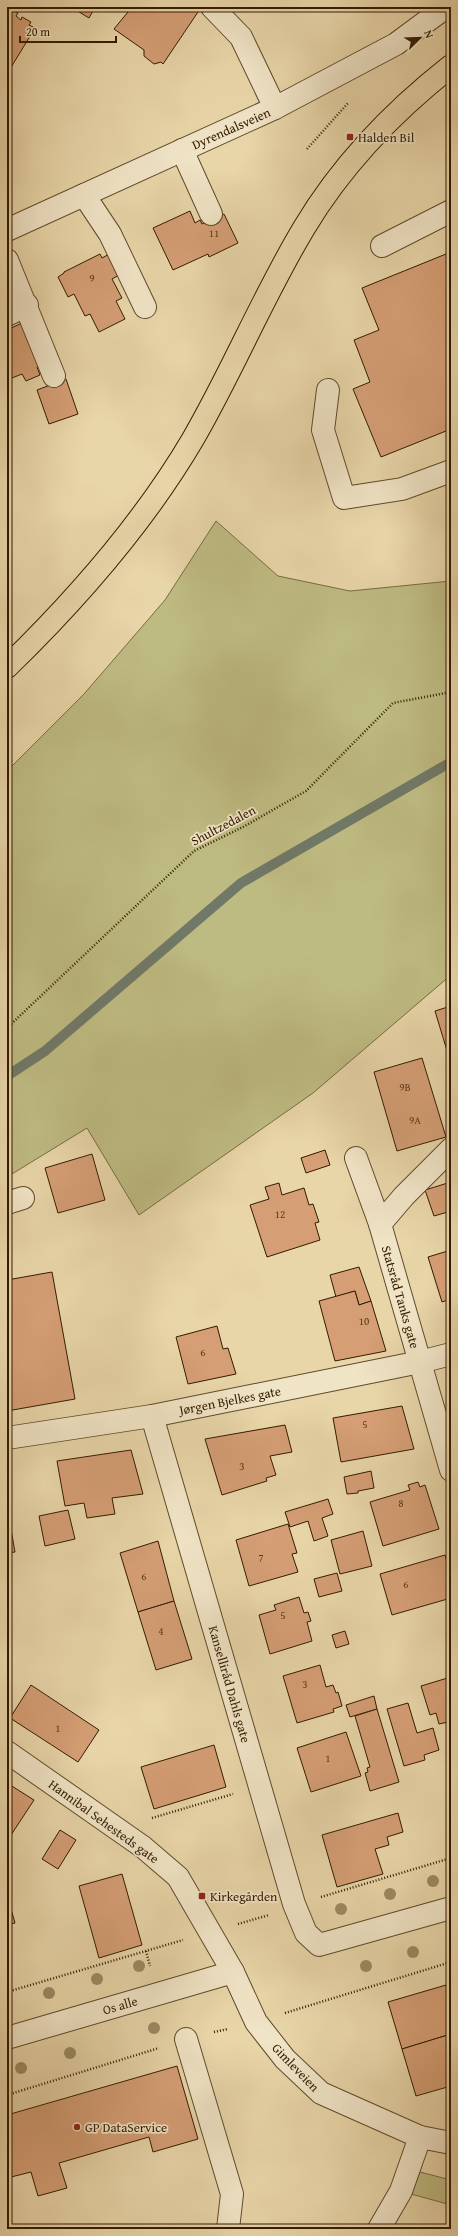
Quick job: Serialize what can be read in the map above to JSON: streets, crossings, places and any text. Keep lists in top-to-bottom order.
{
  "streets": {
    "street": [
      "Dyrendalsveien",
      "Statsråd Tanks gate",
      "Jørgen Bjelkes gate",
      "Kanselliråd Dahls gate",
      "Hannibal Sehesteds gate",
      "Os alle",
      "Gimleveien"
    ],
    "path": ["Shultzedalen"]
  },
  "crossings": [
    ["Statsråd Tanks gate", "Jørgen Bjelkes gate"],
    ["Jørgen Bjelkes gate", "Kanselliråd Dahls gate"],
    ["Hannibal Sehesteds gate", "Gimleveien"],
    ["Os alle", "Gimleveien"]
  ],
  "places": {
    "transit": ["Halden Bil", "Kirkegården"],
    "other": ["GP DataService"]
  },
  "house_numbers": [
    "11",
    "9",
    "9B",
    "9A",
    "12",
    "10",
    "6",
    "5",
    "3",
    "8",
    "7",
    "6",
    "6",
    "5",
    "4",
    "3",
    "1",
    "1"
  ],
  "scale_bar": "20 m",
  "north": "top right"
}
